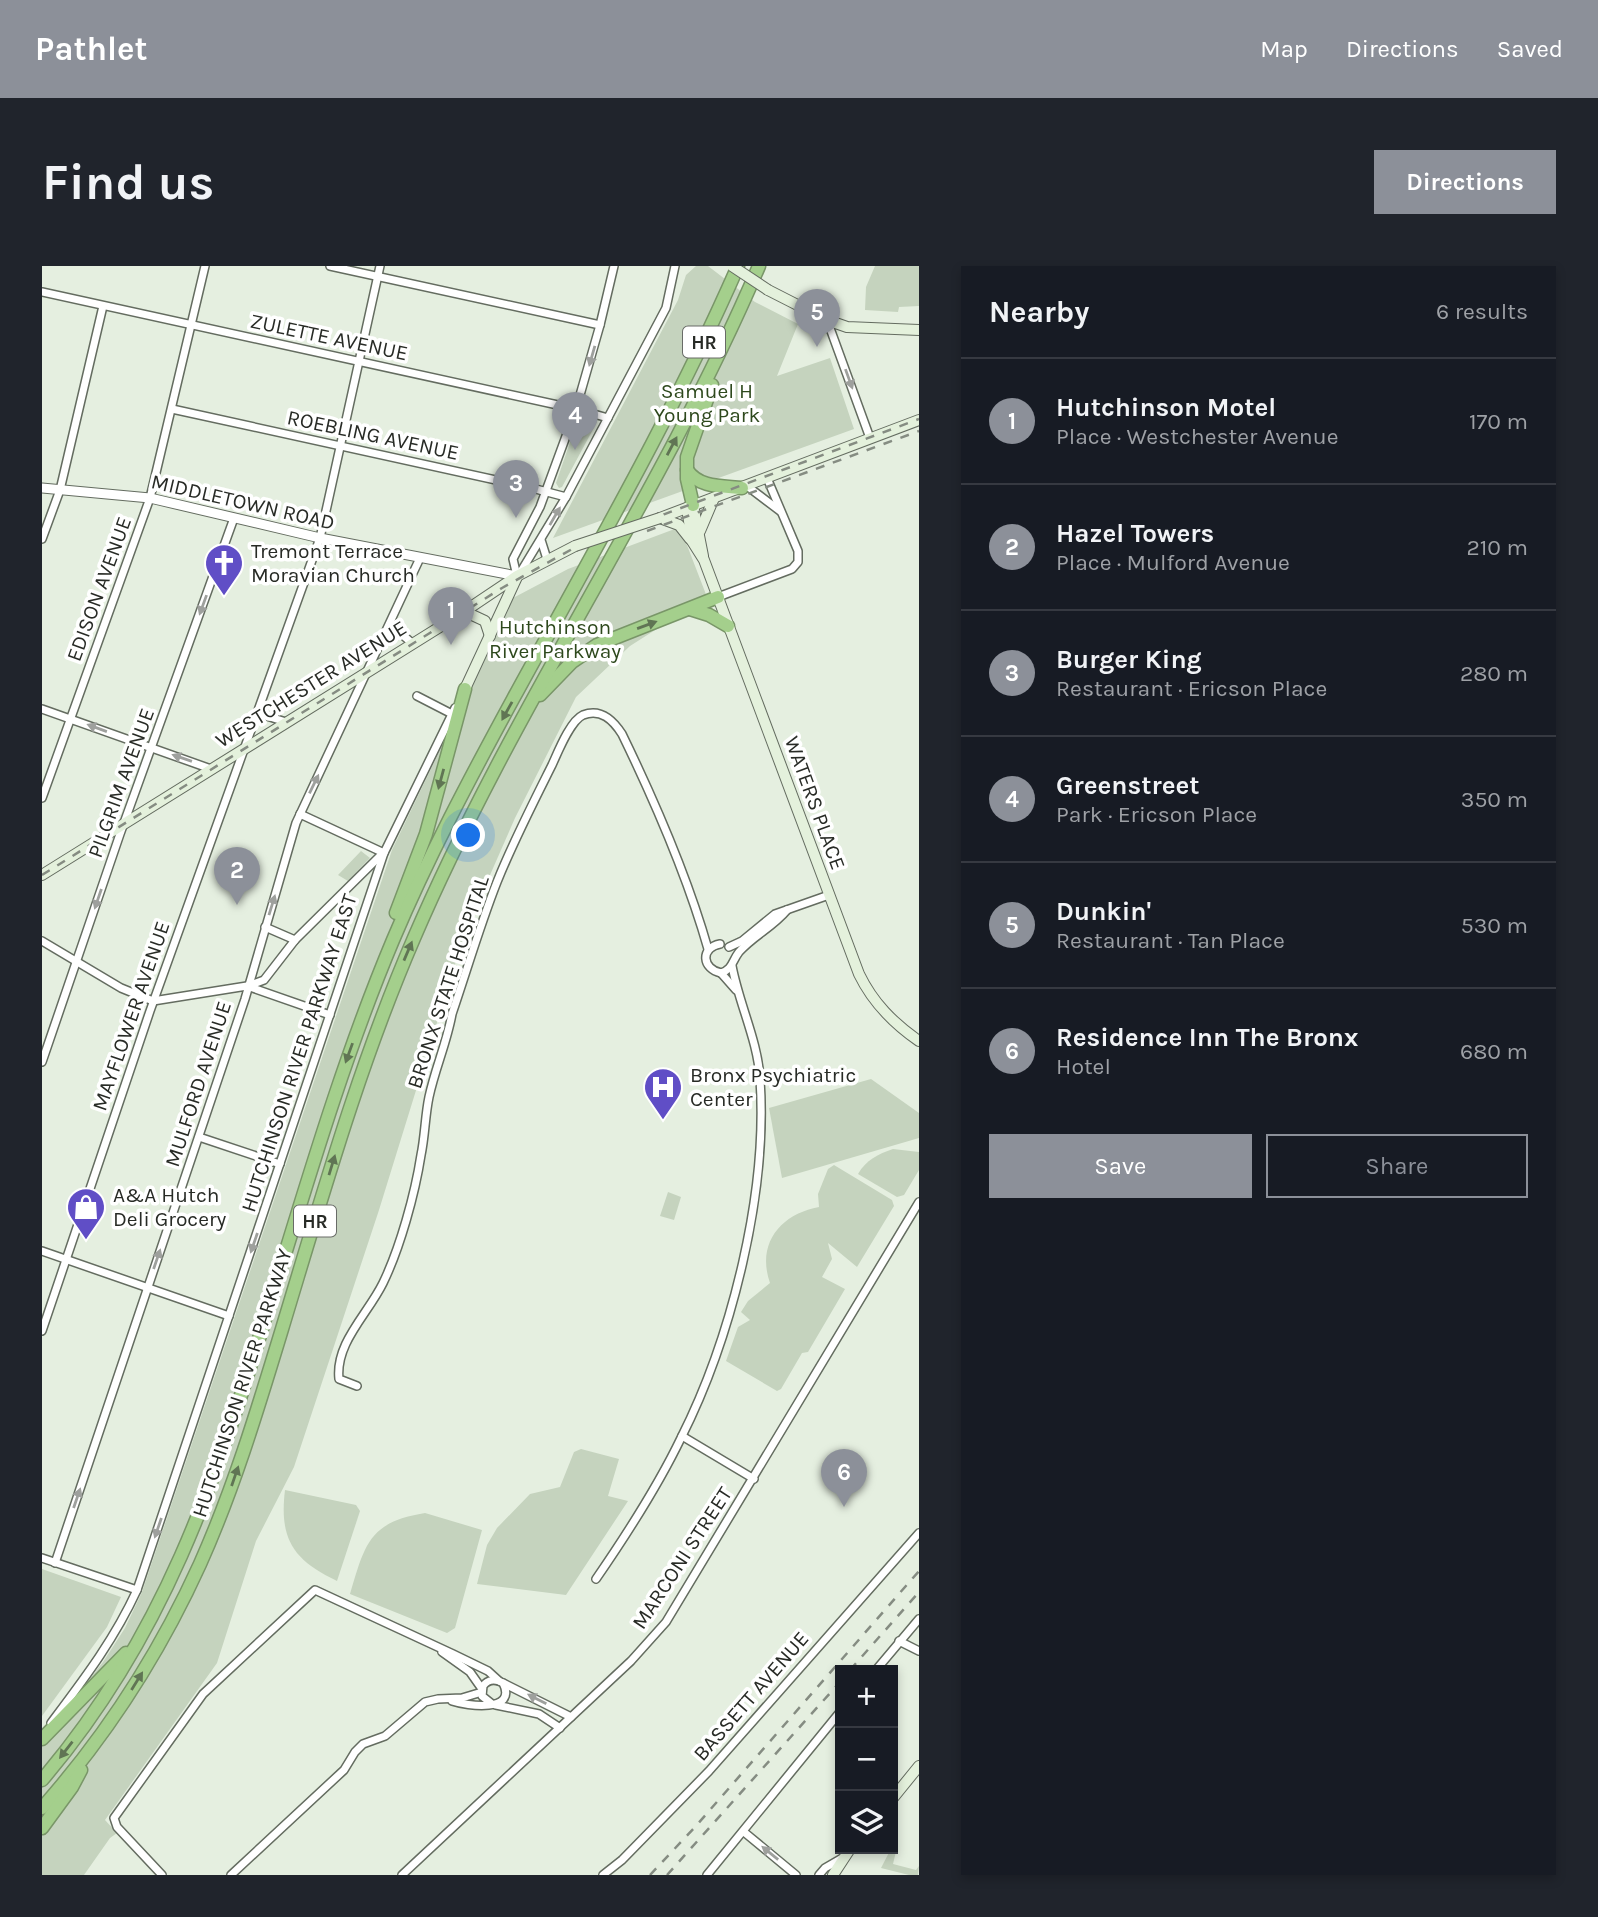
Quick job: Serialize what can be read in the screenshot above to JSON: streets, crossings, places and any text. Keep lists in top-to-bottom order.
{
  "streets": {
    "highway": ["HR", "HUTCHINSON RIVER PARKWAY"],
    "main road": ["WESTCHESTER AVENUE", "WATERS PLACE"],
    "street": [
      "ZULETTE AVENUE",
      "ROEBLING AVENUE",
      "MIDDLETOWN ROAD",
      "EDISON AVENUE",
      "PILGRIM AVENUE",
      "BRONX STATE HOSPITAL",
      "MAYFLOWER AVENUE",
      "HUTCHINSON RIVER PARKWAY EAST",
      "MULFORD AVENUE",
      "MARCONI STREET",
      "BASSETT AVENUE"
    ]
  },
  "crossings": [
    ["ZULETTE AVENUE", "EDISON AVENUE"],
    ["ZULETTE AVENUE", "MAYFLOWER AVENUE"],
    ["ROEBLING AVENUE", "EDISON AVENUE"],
    ["ROEBLING AVENUE", "MAYFLOWER AVENUE"],
    ["MIDDLETOWN ROAD", "EDISON AVENUE"],
    ["MIDDLETOWN ROAD", "WESTCHESTER AVENUE"],
    ["MIDDLETOWN ROAD", "PILGRIM AVENUE"],
    ["MIDDLETOWN ROAD", "MAYFLOWER AVENUE"],
    ["MIDDLETOWN ROAD", "MULFORD AVENUE"],
    ["WESTCHESTER AVENUE", "PILGRIM AVENUE"],
    ["WESTCHESTER AVENUE", "WATERS PLACE"],
    ["WESTCHESTER AVENUE", "MAYFLOWER AVENUE"],
    ["WESTCHESTER AVENUE", "MULFORD AVENUE"]
  ],
  "one_way": ["PILGRIM AVENUE", "HUTCHINSON RIVER PARKWAY EAST", "MULFORD AVENUE"],
  "parks": ["Samuel H Young Park", "Hutchinson River Parkway"],
  "places": {
    "church": ["Tremont Terrace Moravian Church"],
    "hospital": ["Bronx Psychiatric Center"],
    "shop": ["A&A Hutch Deli Grocery"]
  },
  "page": {
    "header": "Pathlet",
    "nav": ["Map", "Directions", "Saved"],
    "buttons": [
      "Directions",
      ["Save", "Share"]
    ],
    "title": "Find us",
    "heading": ["Nearby", "6 results"],
    "pins": [
      "5",
      "4",
      "3",
      "1",
      "2",
      "6"
    ],
    "list": [
      {
        "mark": "1",
        "name": "Hutchinson Motel",
        "note": "Place · Westchester Avenue",
        "value": "170 m"
      },
      {
        "mark": "2",
        "name": "Hazel Towers",
        "note": "Place · Mulford Avenue",
        "value": "210 m"
      },
      {
        "mark": "3",
        "name": "Burger King",
        "note": "Restaurant · Ericson Place",
        "value": "280 m"
      },
      {
        "mark": "4",
        "name": "Greenstreet",
        "note": "Park · Ericson Place",
        "value": "350 m"
      },
      {
        "mark": "5",
        "name": "Dunkin'",
        "note": "Restaurant · Tan Place",
        "value": "530 m"
      },
      {
        "mark": "6",
        "name": "Residence Inn The Bronx",
        "note": "Hotel",
        "value": "680 m"
      }
    ],
    "map_buttons": ["+", "−"]
  }
}
